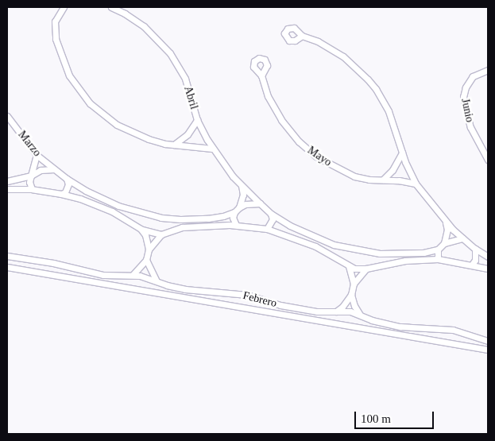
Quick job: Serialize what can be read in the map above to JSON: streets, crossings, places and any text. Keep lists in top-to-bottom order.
{
  "streets": {
    "street": [
      "Abril",
      "Junio",
      "Marzo",
      "Mayo",
      "Febrero"
    ]
  },
  "scale_bar": "100 m"
}
